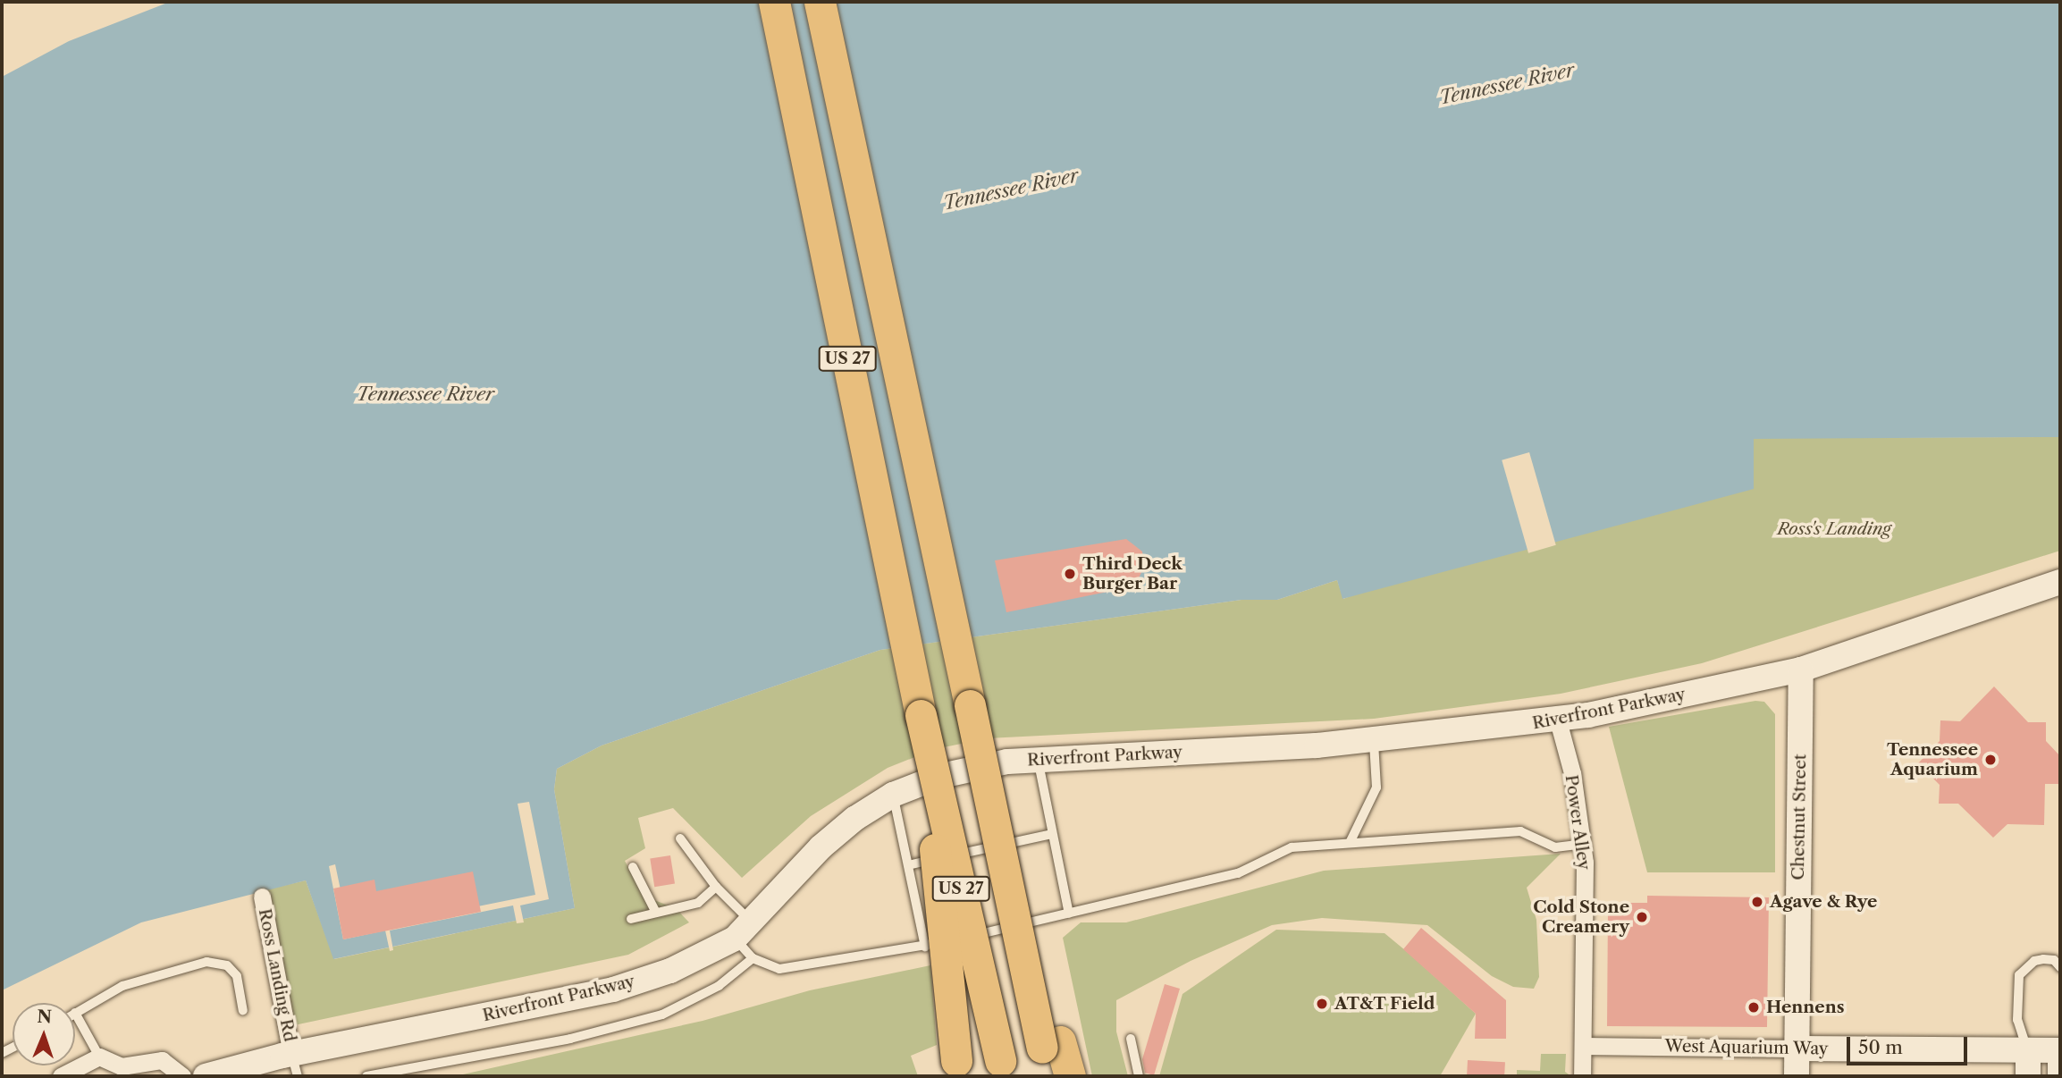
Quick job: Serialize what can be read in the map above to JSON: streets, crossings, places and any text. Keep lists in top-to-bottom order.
{
  "streets": {
    "highway": ["US 27"],
    "main road": ["Riverfront Parkway", "Chestnut Street", "West Aquarium Way"],
    "street": ["Power Alley", "Ross Landing Rd"]
  },
  "crossings": [
    ["Riverfront Parkway", "Chestnut Street"],
    ["Riverfront Parkway", "Power Alley"],
    ["Riverfront Parkway", "Ross Landing Rd"],
    ["Chestnut Street", "West Aquarium Way"],
    ["Power Alley", "West Aquarium Way"]
  ],
  "water": ["Tennessee River"],
  "parks": ["Ross's Landing"],
  "places": [
    "Third Deck Burger Bar",
    "Tennessee Aquarium",
    "Agave & Rye",
    "Cold Stone Creamery",
    "AT&T Field",
    "Hennens"
  ],
  "scale_bar": "50 m",
  "north": "top"
}
